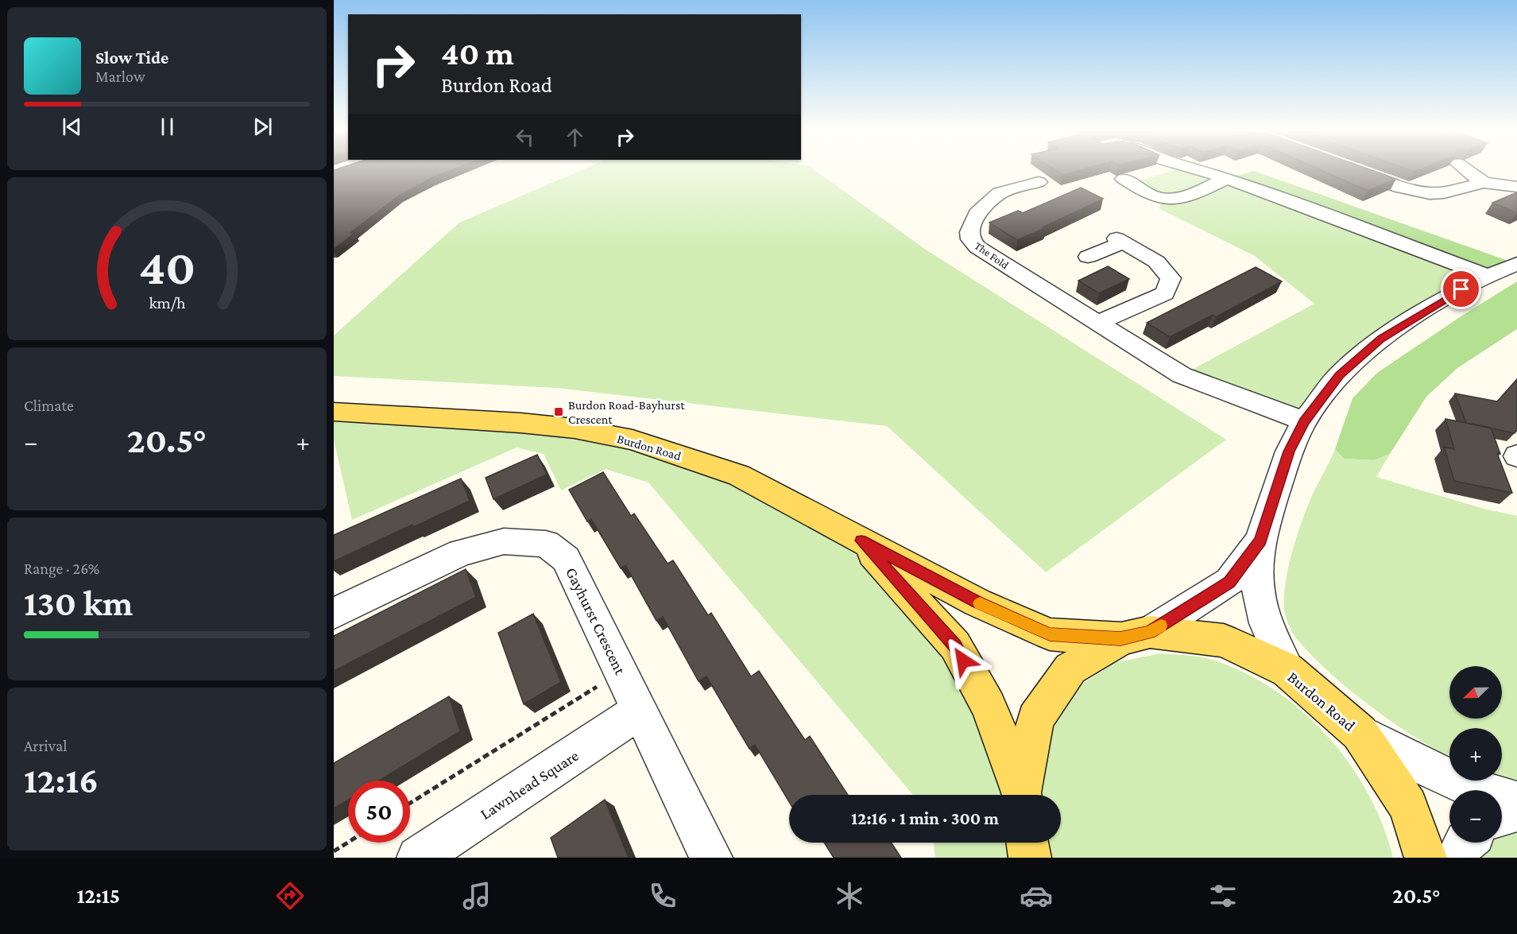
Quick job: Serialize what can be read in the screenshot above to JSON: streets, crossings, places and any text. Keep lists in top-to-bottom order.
{
  "streets": {
    "main road": ["Burdon Road"],
    "street": ["The Fold", "Gayhurst Crescent", "Lawnhead Square"]
  },
  "crossings": [
    ["Gayhurst Crescent", "Lawnhead Square"]
  ],
  "places": {
    "transit": ["Burdon Road-Bayhurst Crescent"]
  },
  "north": "bottom left",
  "page": {
    "turn": ["40 m", "Burdon Road"],
    "song": ["Slow Tide", "Marlow"],
    "tile": [
      "Climate",
      ["Range · 26%", "130 km"],
      ["Arrival", "12:16"]
    ],
    "heat": ["−", "20.5°", "+"],
    "map_buttons": ["+", "−"],
    "limit": "50",
    "trip": "12:16 · 1 min · 300 m",
    "tabs": ["12:15", "20.5°"],
    "gauge": ["40", "km/h"]
  }
}
